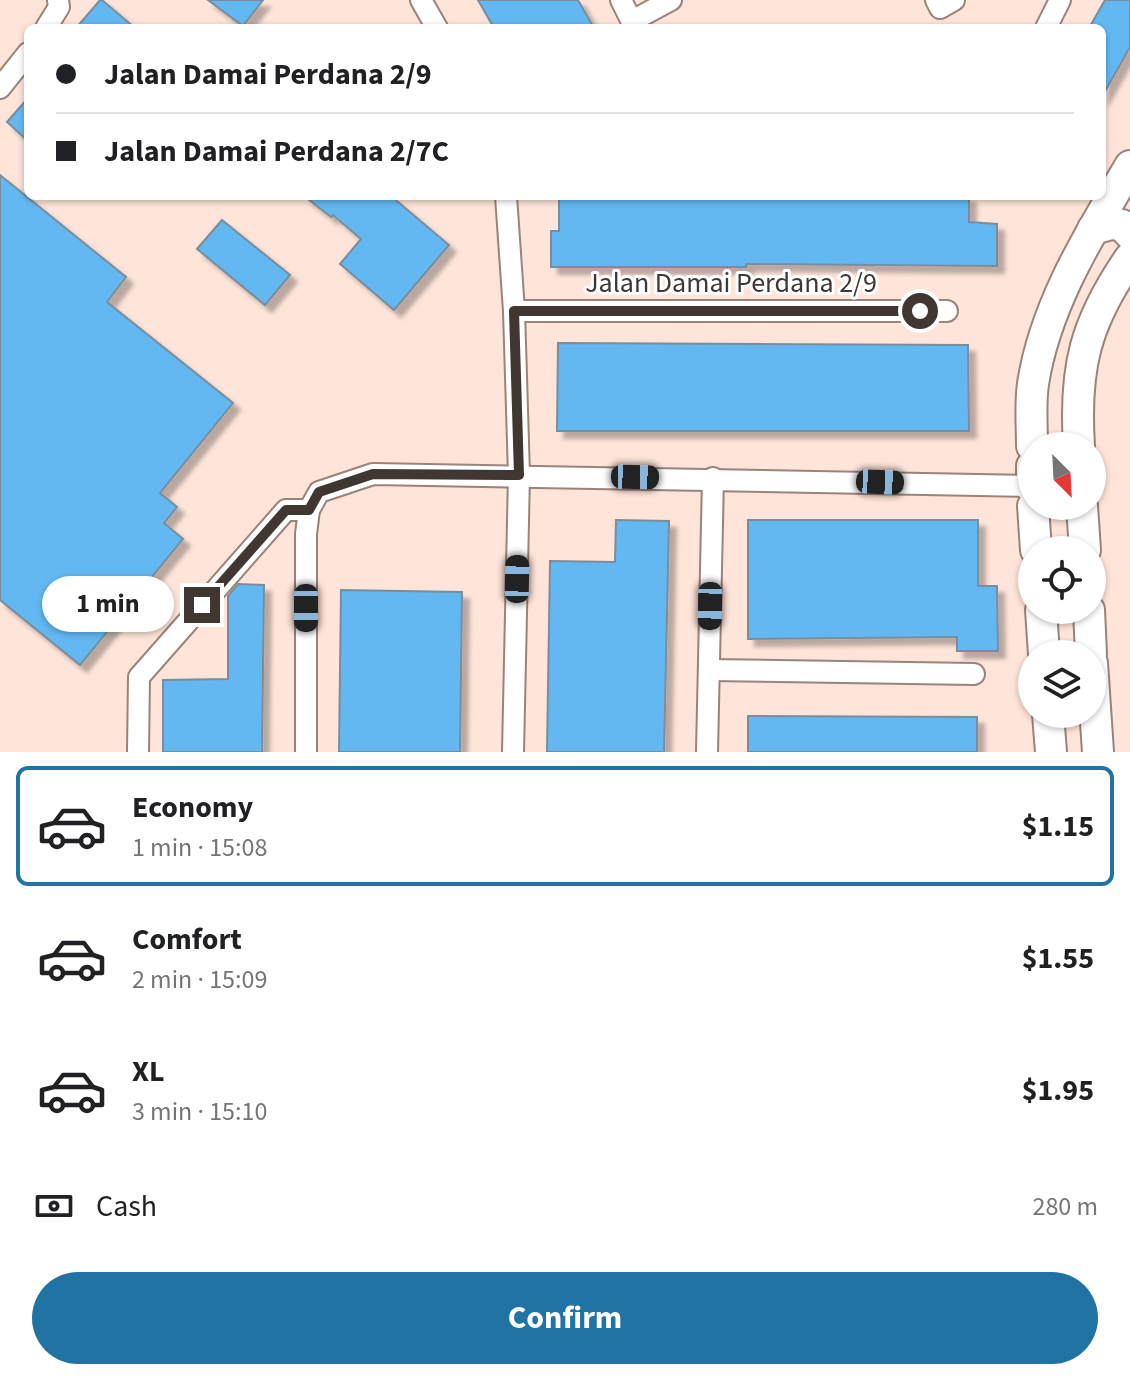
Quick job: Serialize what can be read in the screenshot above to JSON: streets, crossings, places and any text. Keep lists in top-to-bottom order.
{
  "streets": {
    "street": ["Jalan Damai Perdana 2/9"]
  },
  "north": "bottom right",
  "page": {
    "banner": ["Jalan Damai Perdana 2/9", "Jalan Damai Perdana 2/7C"],
    "bubble": "1 min",
    "list": [
      {
        "name": "Economy",
        "note": "1 min · 15:08",
        "value": "$1.15"
      },
      {
        "name": "Comfort",
        "note": "2 min · 15:09",
        "value": "$1.55"
      },
      {
        "name": "XL",
        "note": "3 min · 15:10",
        "value": "$1.95"
      }
    ],
    "pay": ["Cash", "280 m"],
    "buttons": "Confirm"
  }
}
